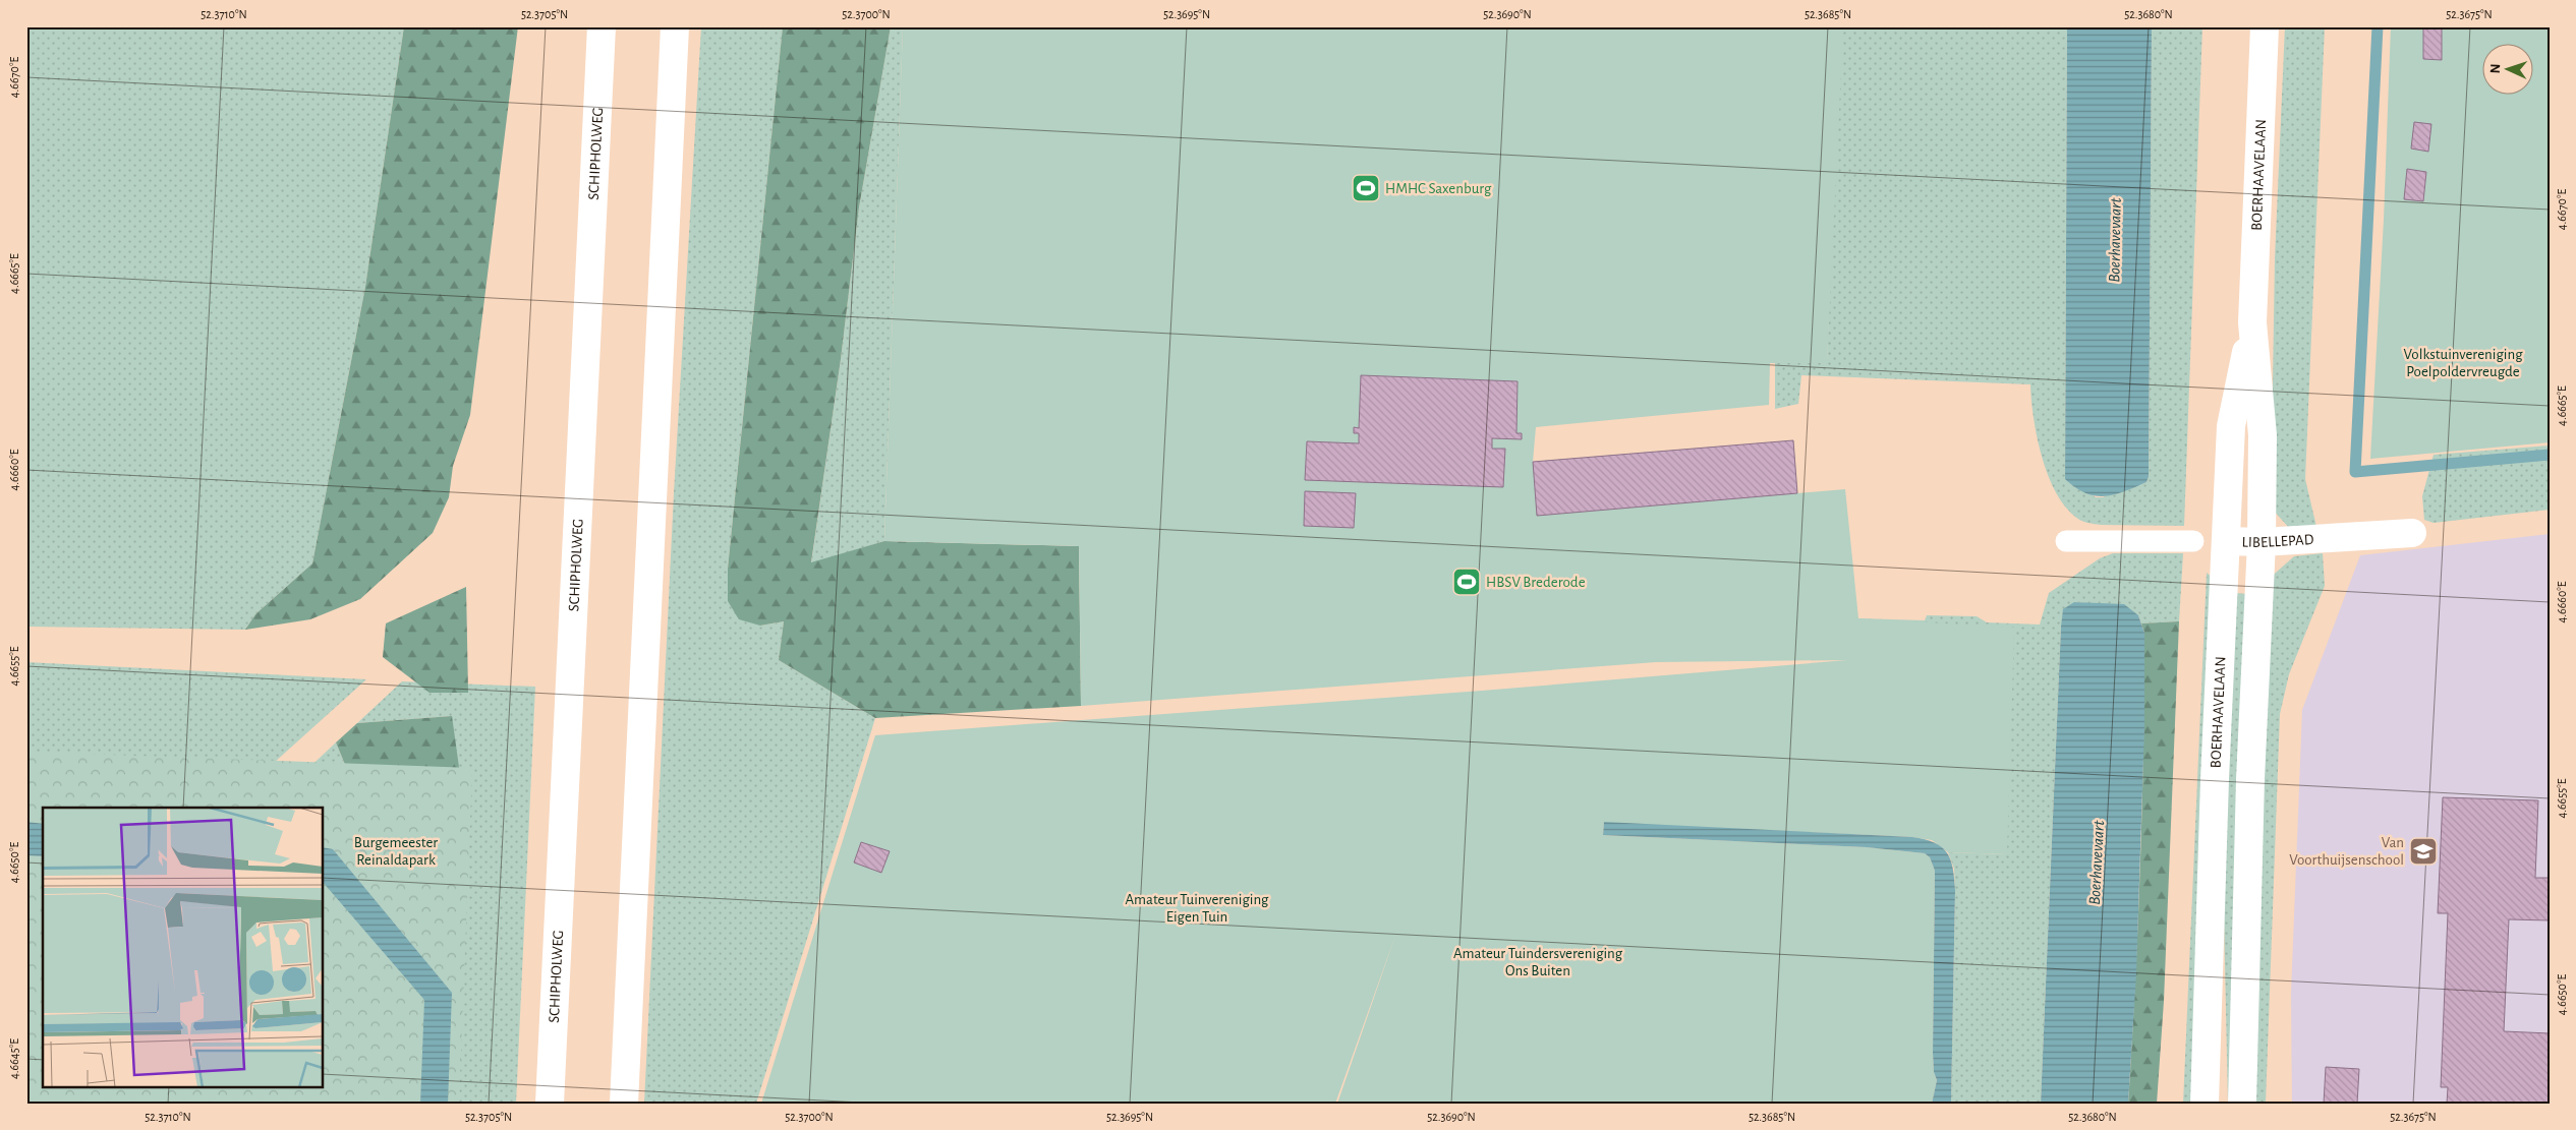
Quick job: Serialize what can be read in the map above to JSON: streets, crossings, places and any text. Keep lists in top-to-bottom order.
{
  "streets": {
    "main road": ["SCHIPHOLWEG", "BOERHAAVELAAN", "LIBELLEPAD"]
  },
  "crossings": [
    ["BOERHAAVELAAN", "LIBELLEPAD"]
  ],
  "water": ["Boerhavevaart"],
  "parks": [
    "Volkstuinvereniging Poelpoldervreugde",
    "Burgemeester Reinaldapark",
    "Amateur Tuinvereniging Eigen Tuin",
    "Amateur Tuindersvereniging Ons Buiten"
  ],
  "places": {
    "sports": ["HMHC Saxenburg", "HBSV Brederode"],
    "school or university": ["Van Voorthuijsenschool"]
  },
  "north": "left",
  "coordinates": [
    "52.3710°N",
    "52.3705°N",
    "52.3700°N",
    "52.3695°N",
    "52.3690°N",
    "52.3685°N",
    "52.3680°N",
    "52.3675°N",
    "4.6670°E",
    "4.6665°E",
    "4.6660°E",
    "4.6655°E",
    "4.6650°E",
    "4.6645°E"
  ]
}
